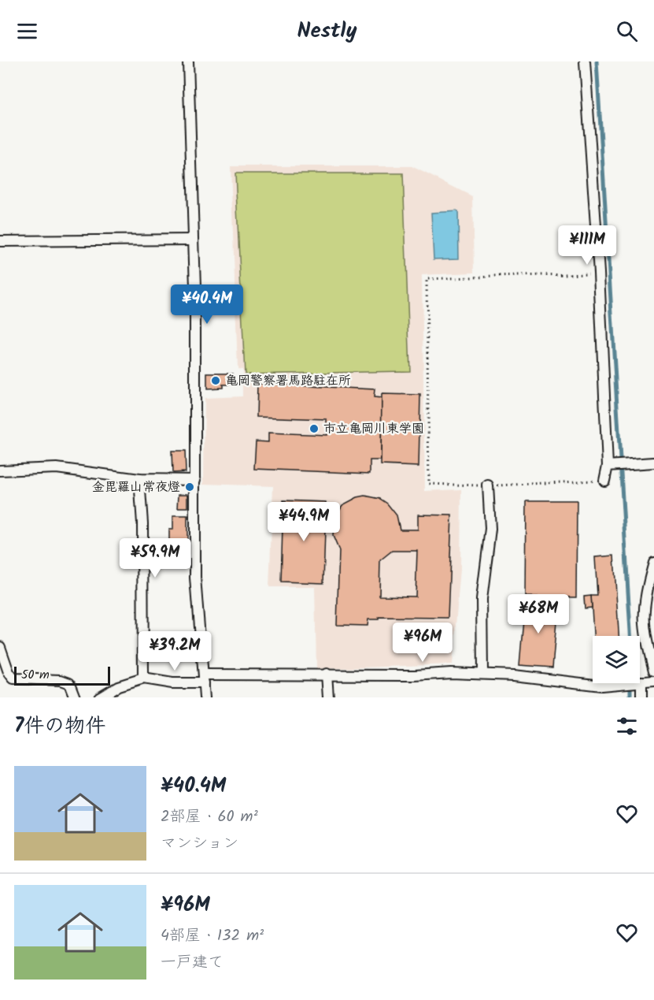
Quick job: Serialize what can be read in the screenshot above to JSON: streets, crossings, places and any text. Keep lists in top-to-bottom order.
{
  "places": ["亀岡警察署馬路駐在所", "市立亀岡川東学園", "金毘羅山常夜燈"],
  "scale_bar": "50 m",
  "page": {
    "header": "Nestly",
    "price": [
      "¥111M",
      "¥40.4M",
      "¥44.9M",
      "¥59.9M",
      "¥68M",
      "¥96M",
      "¥39.2M"
    ],
    "scale": "50 m",
    "heading": "7件の物件",
    "list": [
      {
        "name": "¥40.4M",
        "note": "2部屋 · 60 m² · マンション"
      },
      {
        "name": "¥96M",
        "note": "4部屋 · 132 m² · 一戸建て"
      }
    ]
  }
}
